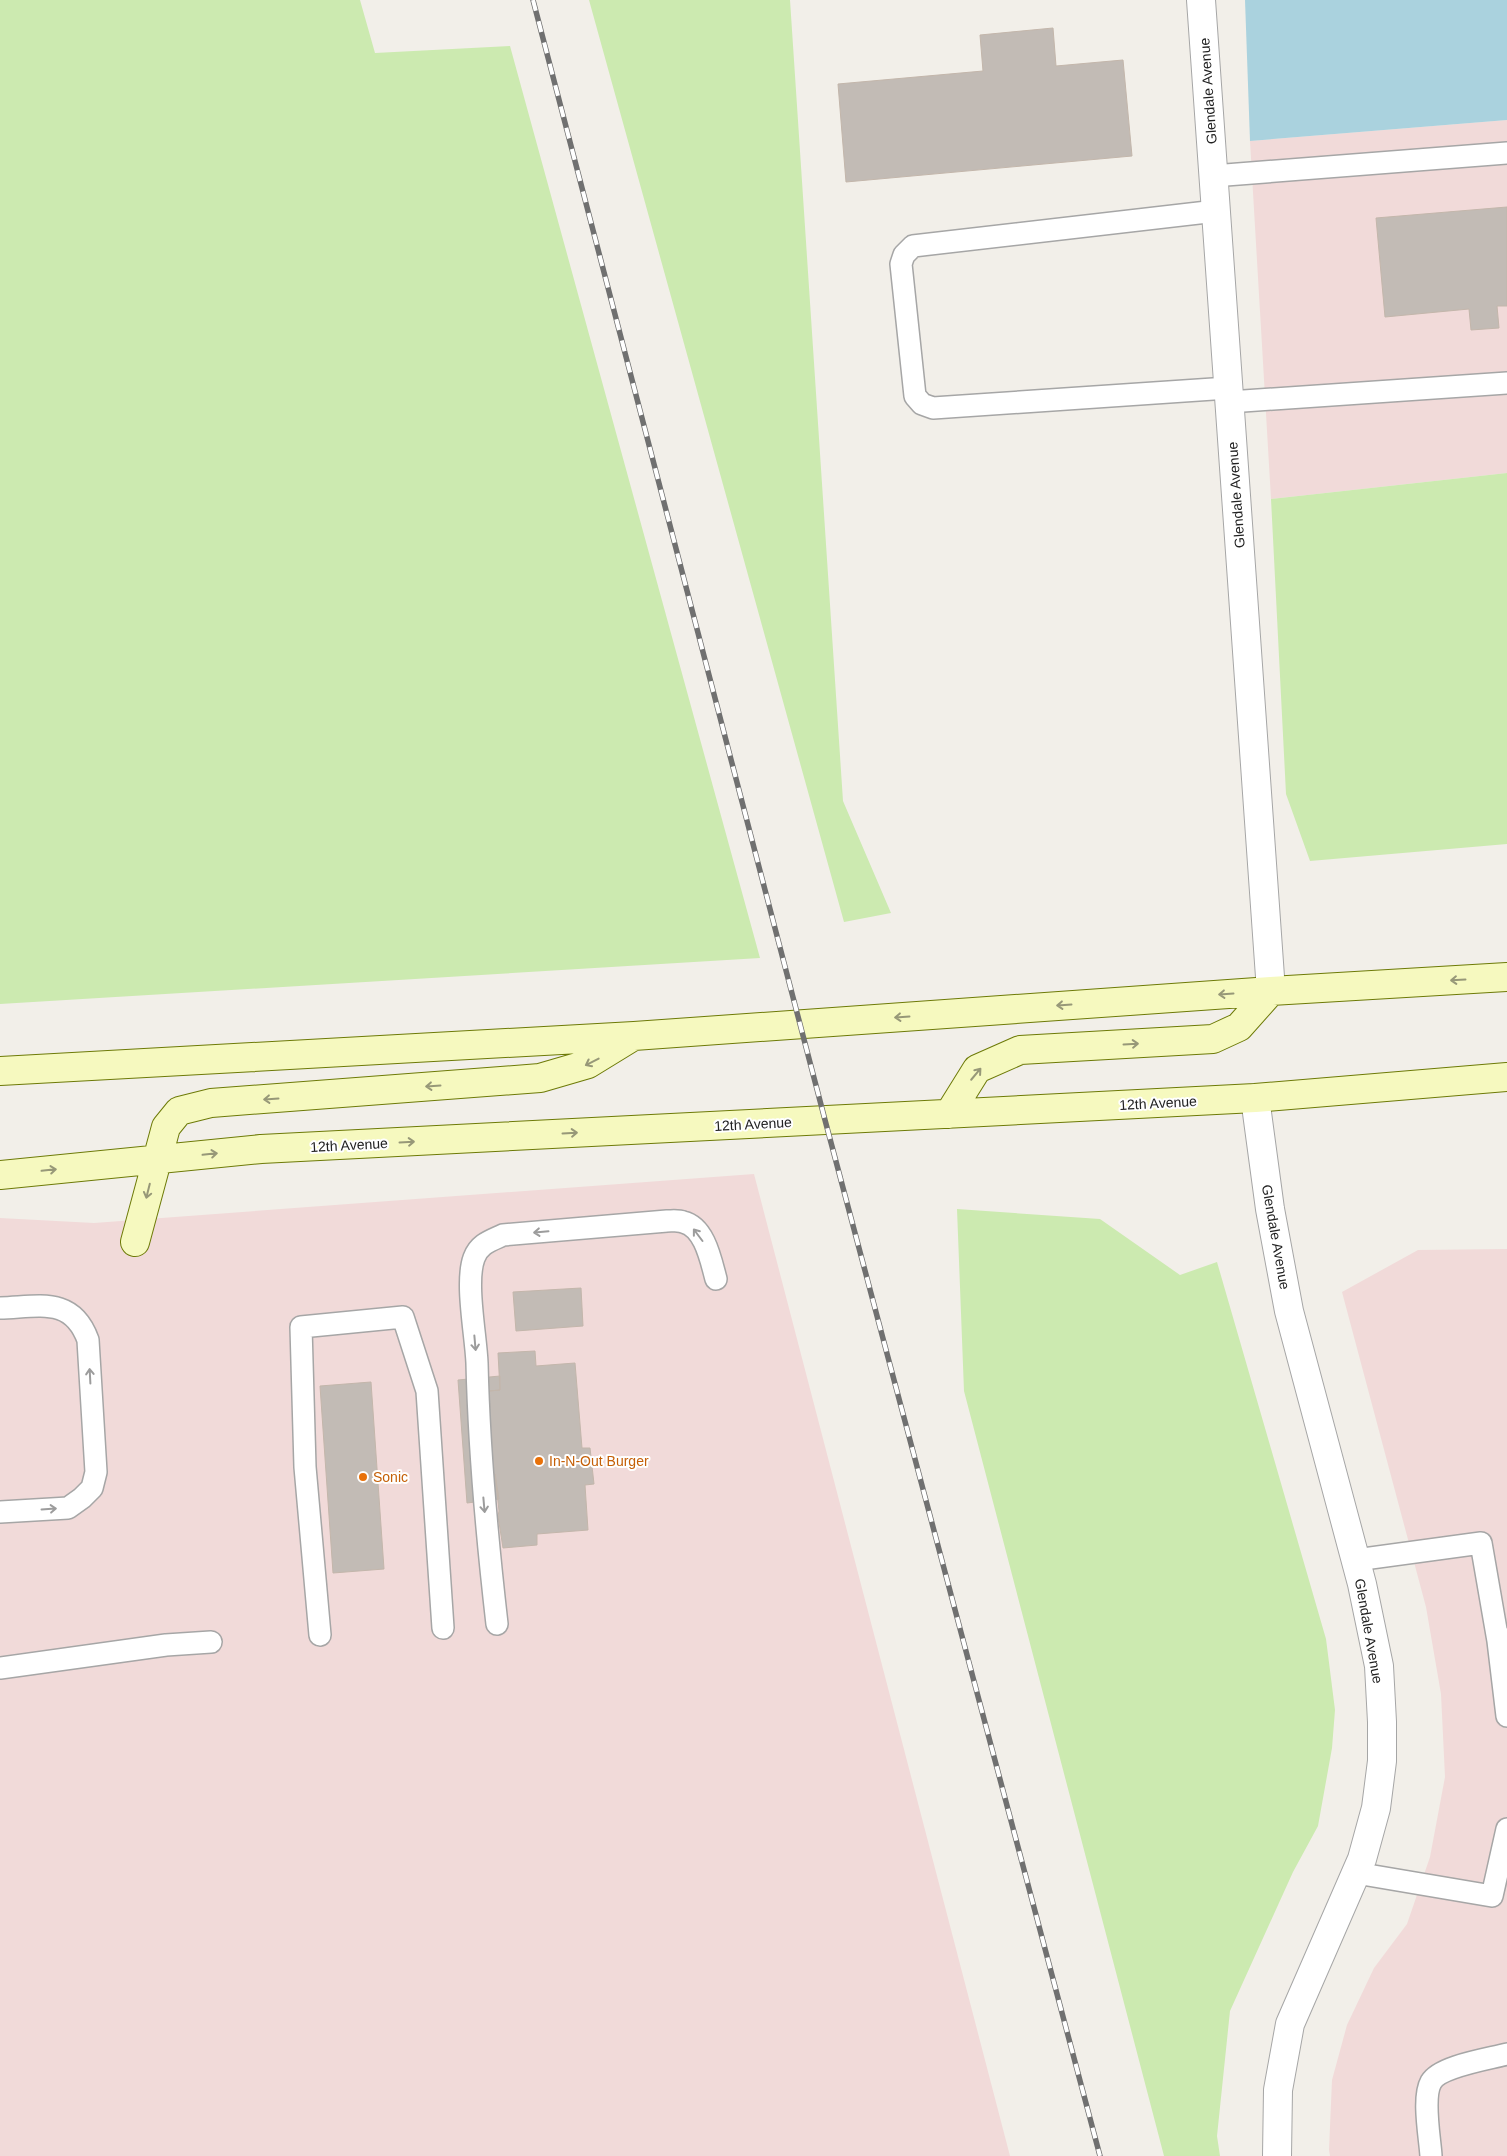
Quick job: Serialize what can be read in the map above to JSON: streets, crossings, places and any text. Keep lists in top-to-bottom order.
{
  "streets": {
    "main road": ["12th Avenue"],
    "street": ["Glendale Avenue"]
  },
  "crossings": [
    ["Glendale Avenue", "12th Avenue"]
  ],
  "places": ["In-N-Out Burger", "Sonic"]
}
